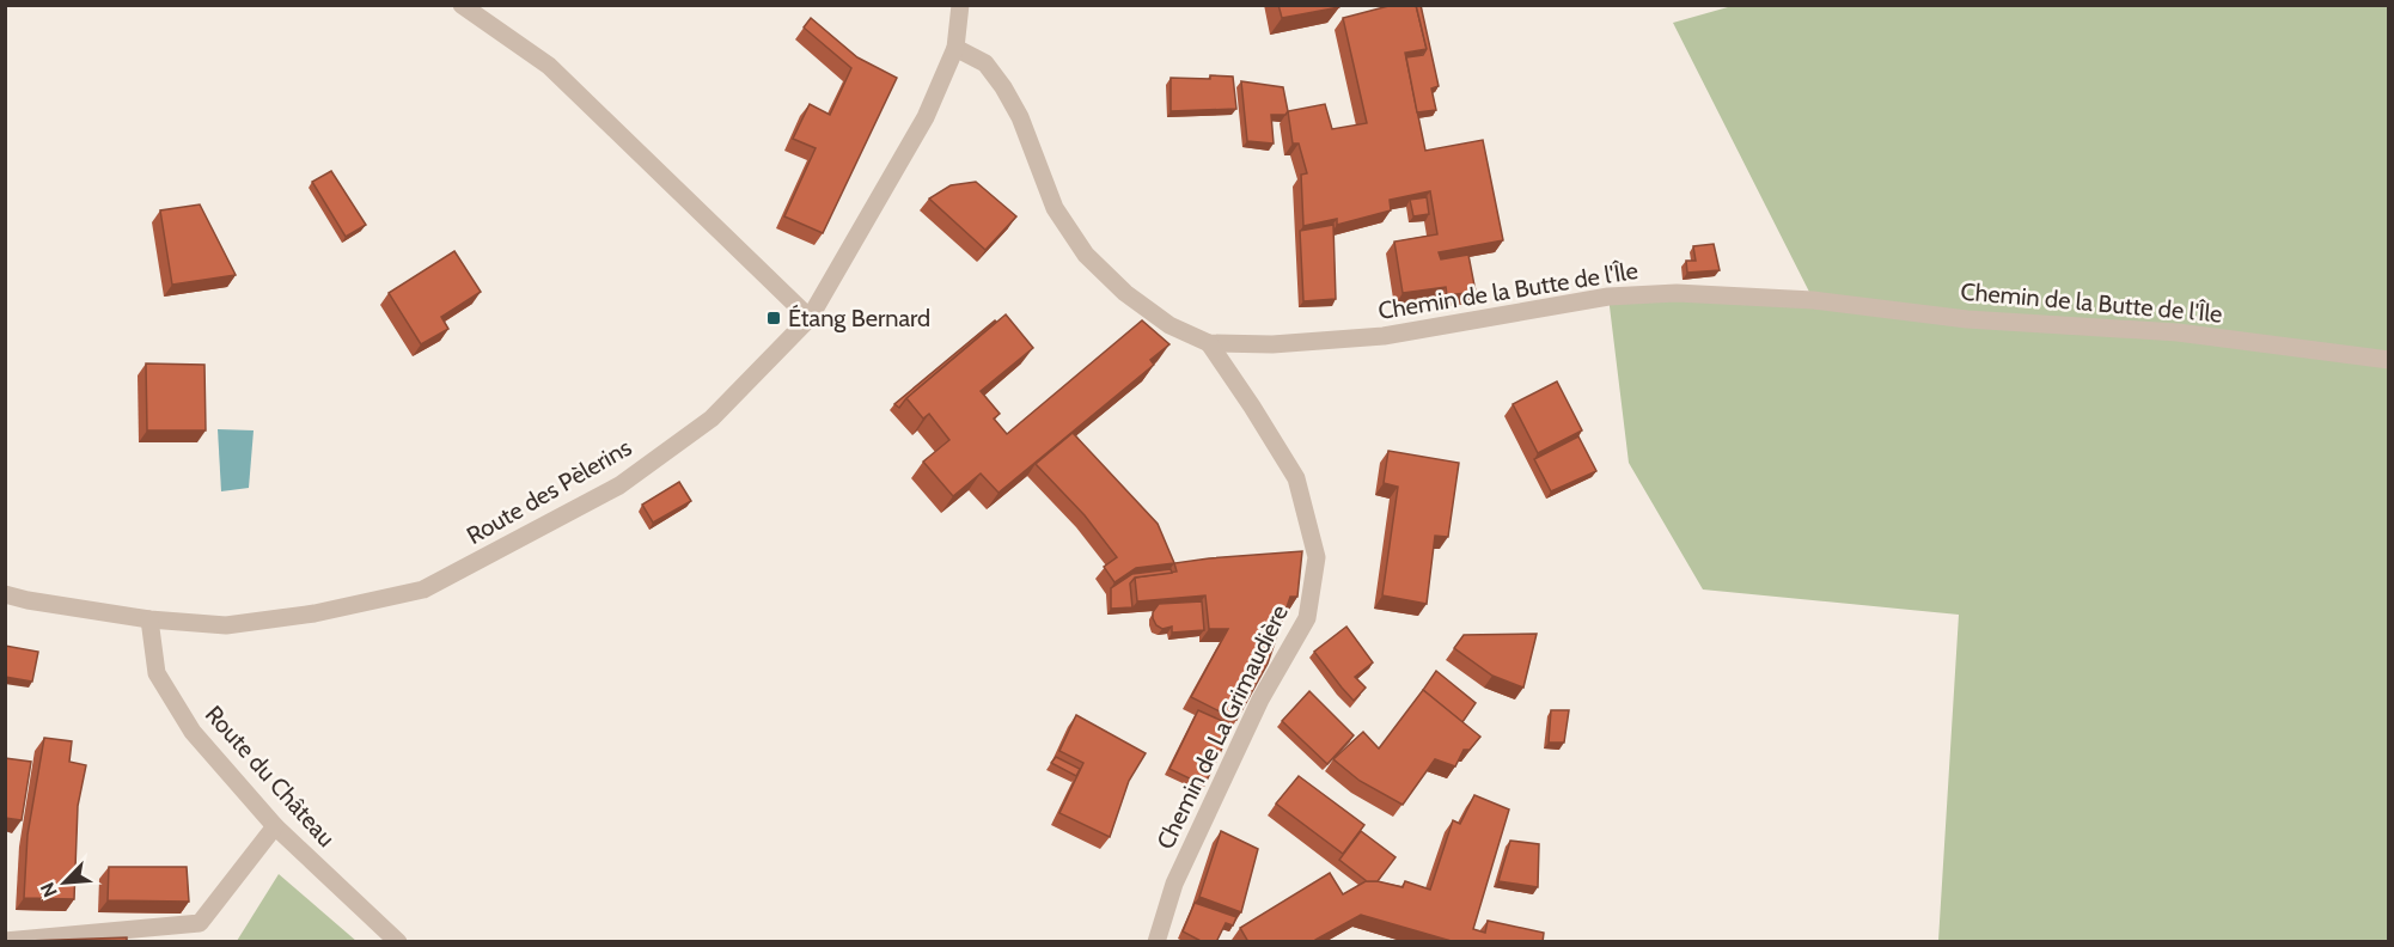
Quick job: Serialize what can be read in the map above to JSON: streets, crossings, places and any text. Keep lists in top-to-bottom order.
{
  "streets": {
    "street": [
      "Chemin de la Butte de l'Île",
      "Route des Pèlerins",
      "Chemin de La Grimaudière",
      "Route du Château"
    ]
  },
  "crossings": [
    ["Chemin de la Butte de l'Île", "Route des Pèlerins"],
    ["Chemin de la Butte de l'Île", "Chemin de La Grimaudière"],
    ["Route des Pèlerins", "Route du Château"]
  ],
  "places": {
    "transit": ["Étang Bernard"]
  },
  "north": "bottom left"
}
